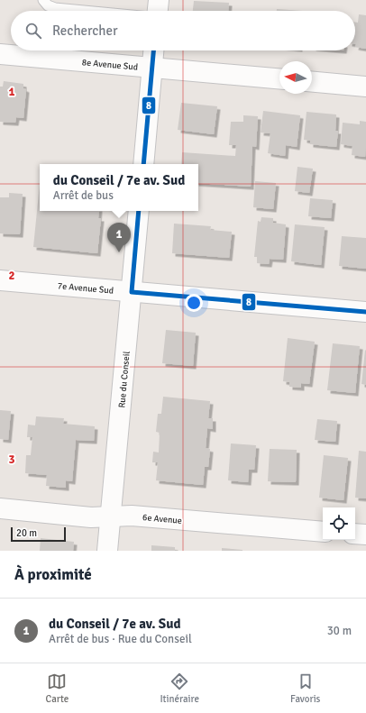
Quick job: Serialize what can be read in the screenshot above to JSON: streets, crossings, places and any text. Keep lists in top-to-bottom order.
{
  "streets": {
    "street": [
      "8e Avenue Sud",
      "7e Avenue Sud",
      "Rue du Conseil",
      "6e Avenue"
    ]
  },
  "crossings": [
    ["7e Avenue Sud", "Rue du Conseil"],
    ["Rue du Conseil", "6e Avenue"]
  ],
  "lines": ["transit line 8"],
  "scale_bar": "20 m",
  "north": "left",
  "page": {
    "search": "Rechercher",
    "popup": ["du Conseil / 7e av. Sud", "Arrêt de bus"],
    "pins": "1",
    "scale": "20 m",
    "heading": "À proximité",
    "list": [
      {
        "mark": "1",
        "name": "du Conseil / 7e av. Sud",
        "note": "Arrêt de bus · Rue du Conseil",
        "value": "30 m"
      }
    ],
    "nav": ["Carte", "Itinéraire", "Favoris"]
  },
  "grid": {
    "rows": ["1", "2", "3"]
  }
}
